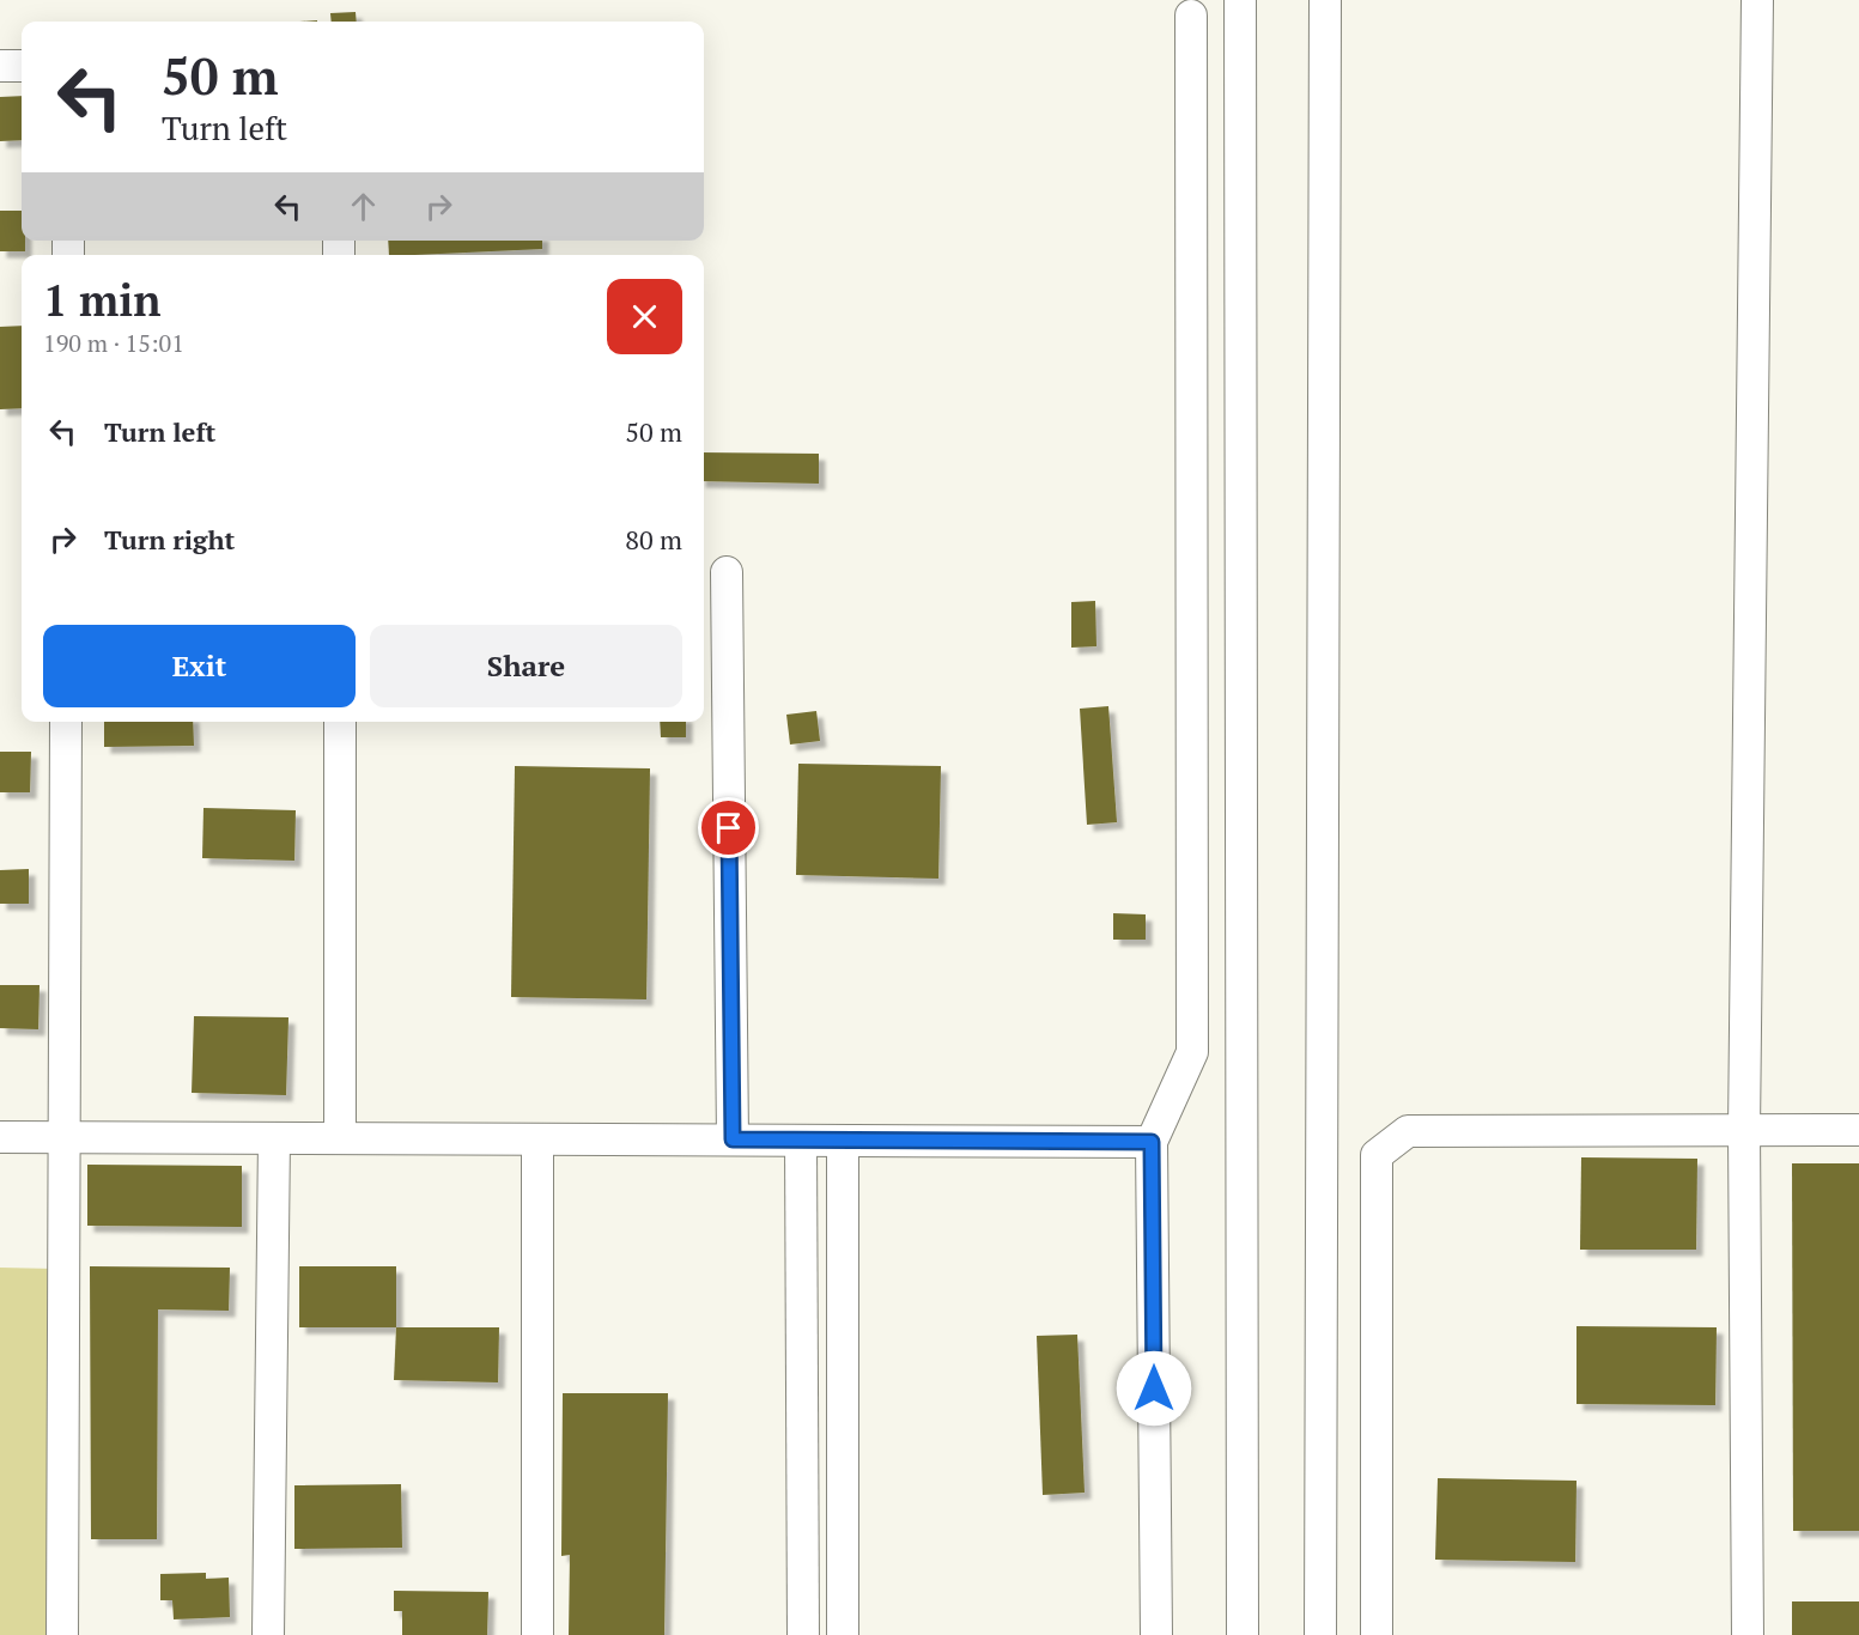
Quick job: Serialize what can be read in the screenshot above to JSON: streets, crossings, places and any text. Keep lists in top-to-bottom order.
{
  "page": {
    "turn": ["50 m", "Turn left"],
    "heading": ["1 min", "190 m · 15:01"],
    "list": [
      {
        "name": "Turn left",
        "value": "50 m"
      },
      {
        "name": "Turn right",
        "value": "80 m"
      }
    ],
    "buttons": ["Exit", "Share"]
  }
}
